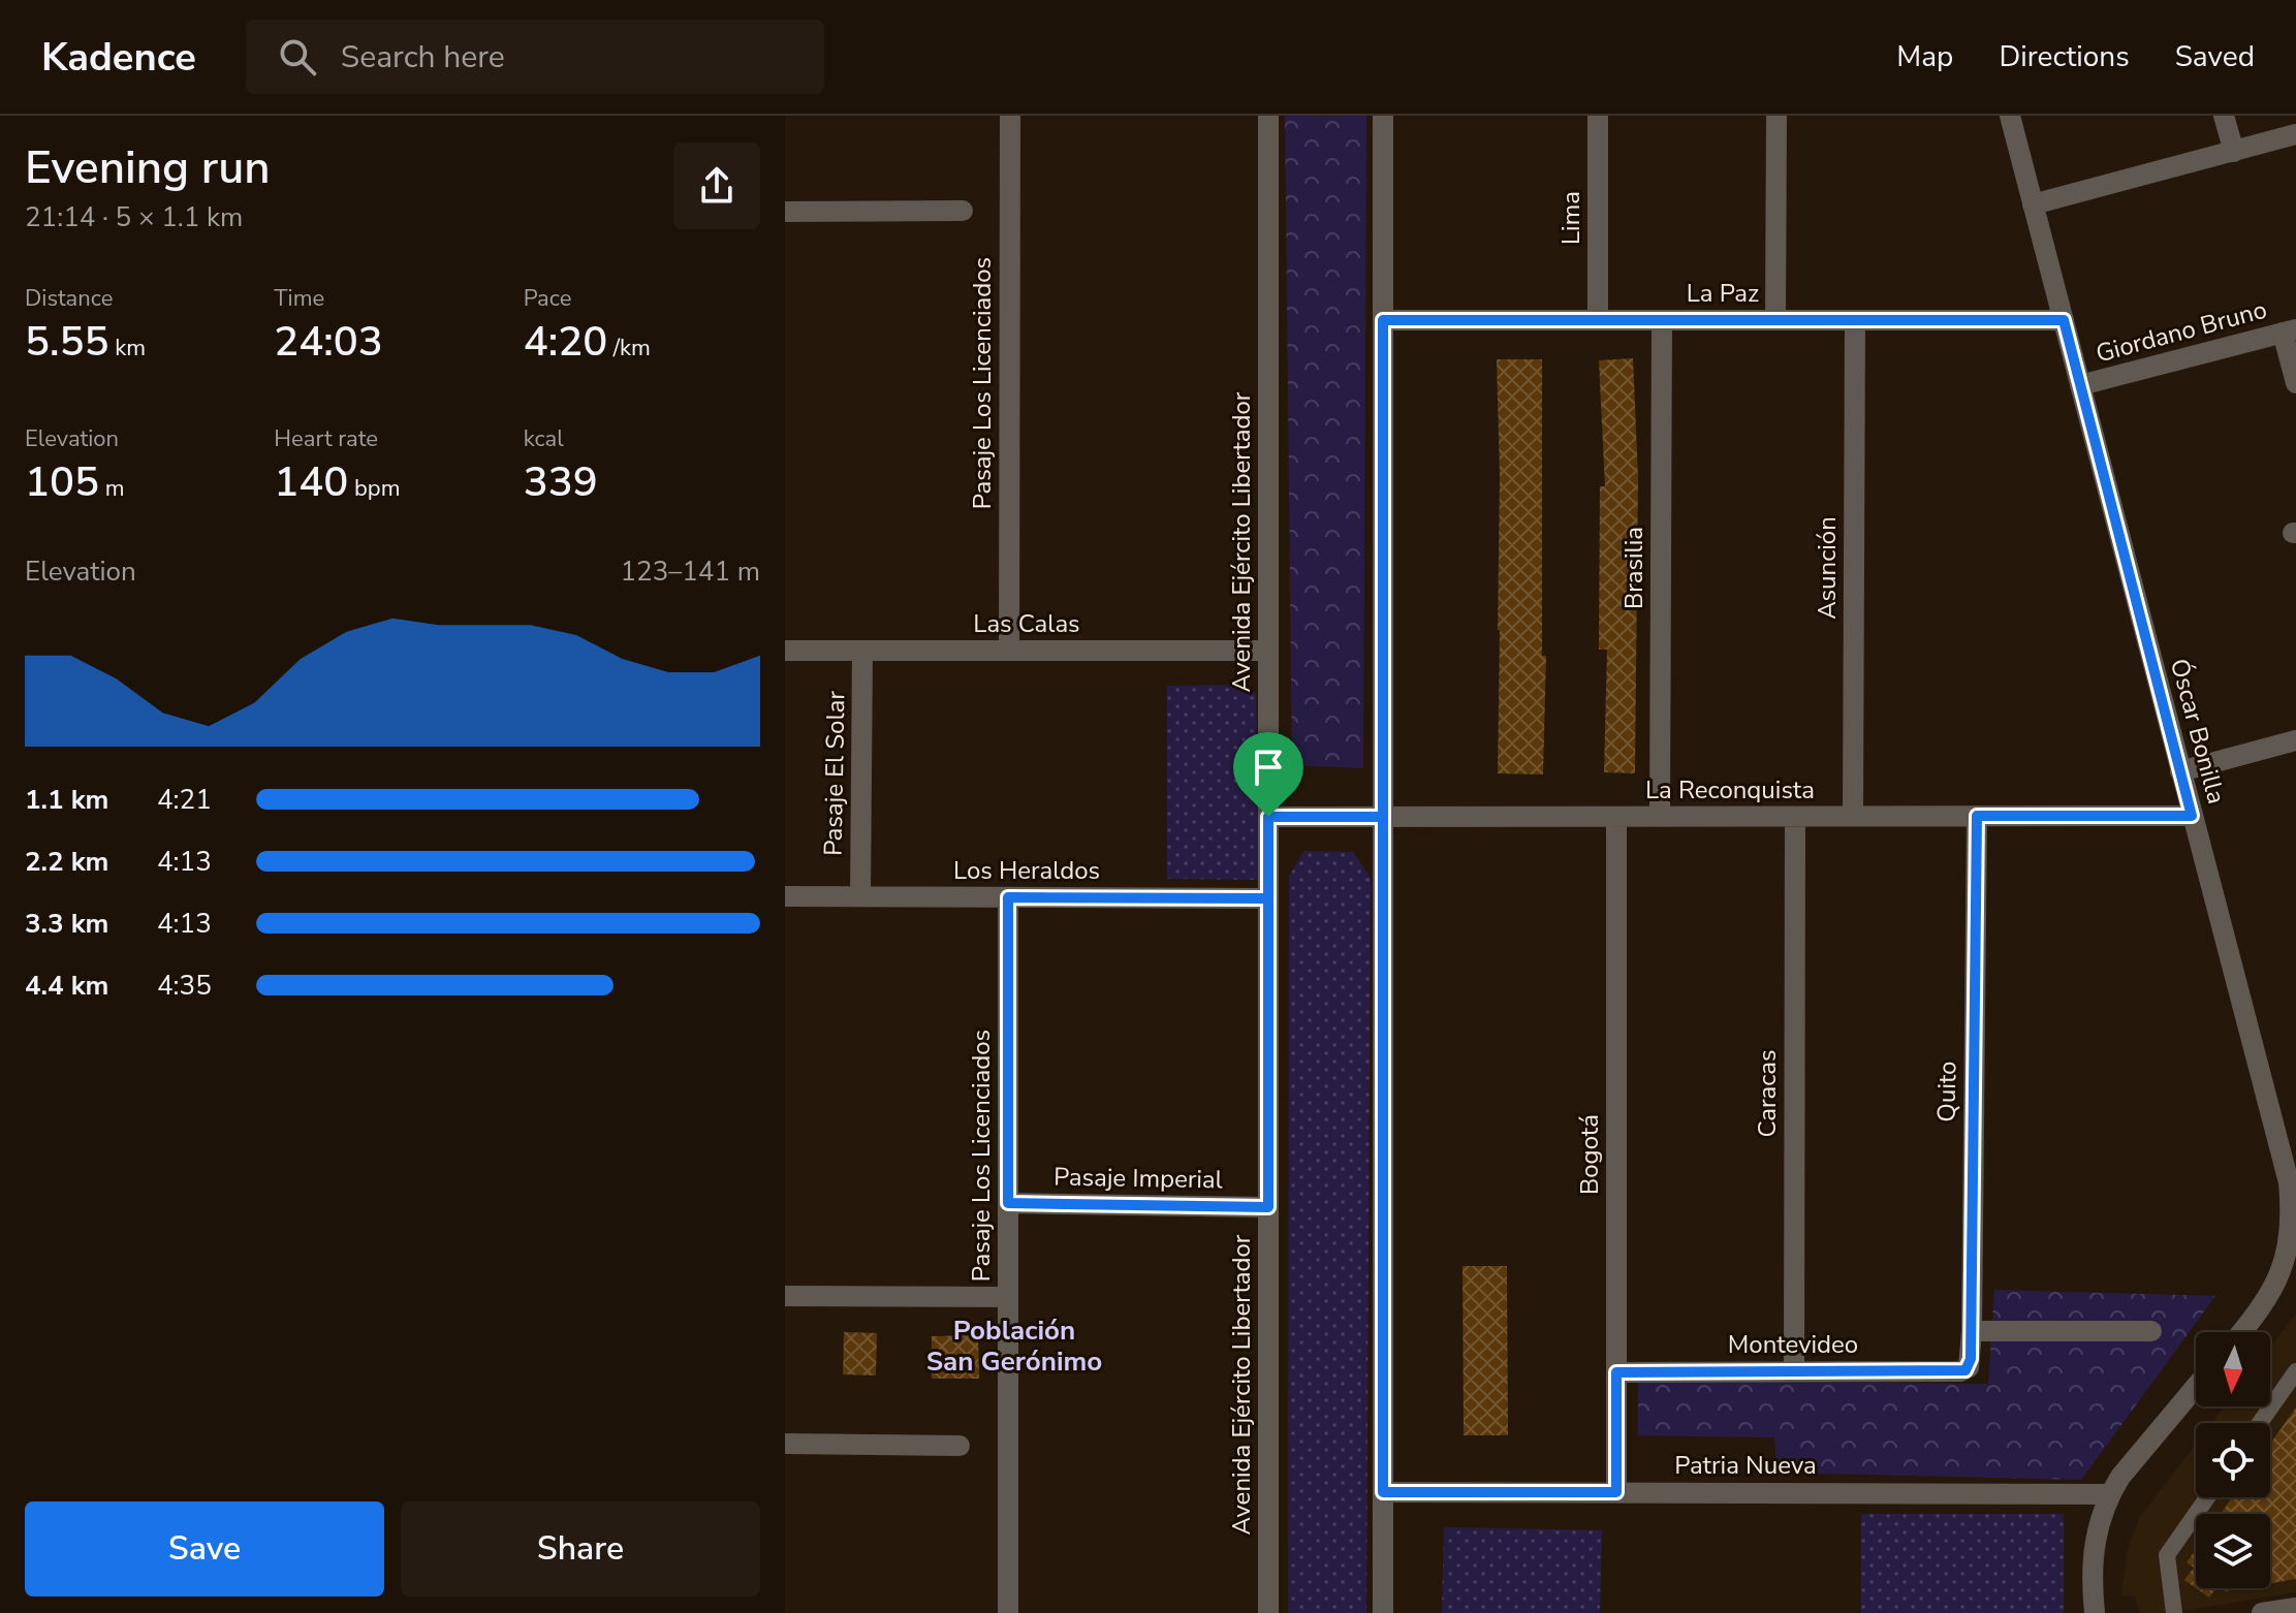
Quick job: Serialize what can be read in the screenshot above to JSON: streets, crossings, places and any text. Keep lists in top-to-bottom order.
{
  "streets": {
    "street": [
      "Lima",
      "La Paz",
      "Giordano Bruno",
      "Pasaje Los Licenciados",
      "Avenida Ejército Libertador",
      "Brasilia",
      "Asunción",
      "Las Calas",
      "Óscar Bonilla",
      "Pasaje El Solar",
      "La Reconquista",
      "Los Heraldos",
      "Quito",
      "Caracas",
      "Bogotá",
      "Pasaje Imperial",
      "Montevideo",
      "Patria Nueva"
    ]
  },
  "crossings": [
    ["Lima", "La Paz"],
    ["La Paz", "Brasilia"],
    ["La Paz", "Asunción"],
    ["La Paz", "Óscar Bonilla"],
    ["Giordano Bruno", "Óscar Bonilla"],
    ["Pasaje Los Licenciados", "Las Calas"],
    ["Pasaje Los Licenciados", "Los Heraldos"],
    ["Pasaje Los Licenciados", "Pasaje Imperial"],
    ["Avenida Ejército Libertador", "Las Calas"],
    ["Avenida Ejército Libertador", "La Reconquista"],
    ["Avenida Ejército Libertador", "Los Heraldos"],
    ["Avenida Ejército Libertador", "Pasaje Imperial"],
    ["Brasilia", "La Reconquista"],
    ["Asunción", "La Reconquista"],
    ["Las Calas", "Pasaje El Solar"],
    ["Óscar Bonilla", "La Reconquista"],
    ["Pasaje El Solar", "Los Heraldos"],
    ["La Reconquista", "Quito"],
    ["La Reconquista", "Caracas"],
    ["La Reconquista", "Bogotá"],
    ["Quito", "Montevideo"],
    ["Caracas", "Montevideo"],
    ["Bogotá", "Montevideo"],
    ["Bogotá", "Patria Nueva"]
  ],
  "districts": ["Población San Gerónimo"],
  "north": "bottom",
  "page": {
    "header": "Kadence",
    "search": "Search here",
    "nav": ["Map", "Directions", "Saved"],
    "heading": ["Evening run", "21:14 · 5 × 1.1 km"],
    "stats": [
      ["Distance", "5.55 km"],
      ["Time", "24:03"],
      ["Pace", "4:20 /km"],
      ["Elevation", "105 m"],
      ["Heart rate", "140 bpm"],
      ["kcal", "339"]
    ],
    "chart": ["Elevation", "123–141 m"],
    "list": [
      {
        "name": "1.1 km",
        "note": "4:21"
      },
      {
        "name": "2.2 km",
        "note": "4:13"
      },
      {
        "name": "3.3 km",
        "note": "4:13"
      },
      {
        "name": "4.4 km",
        "note": "4:35"
      }
    ],
    "buttons": ["Save", "Share"]
  }
}
